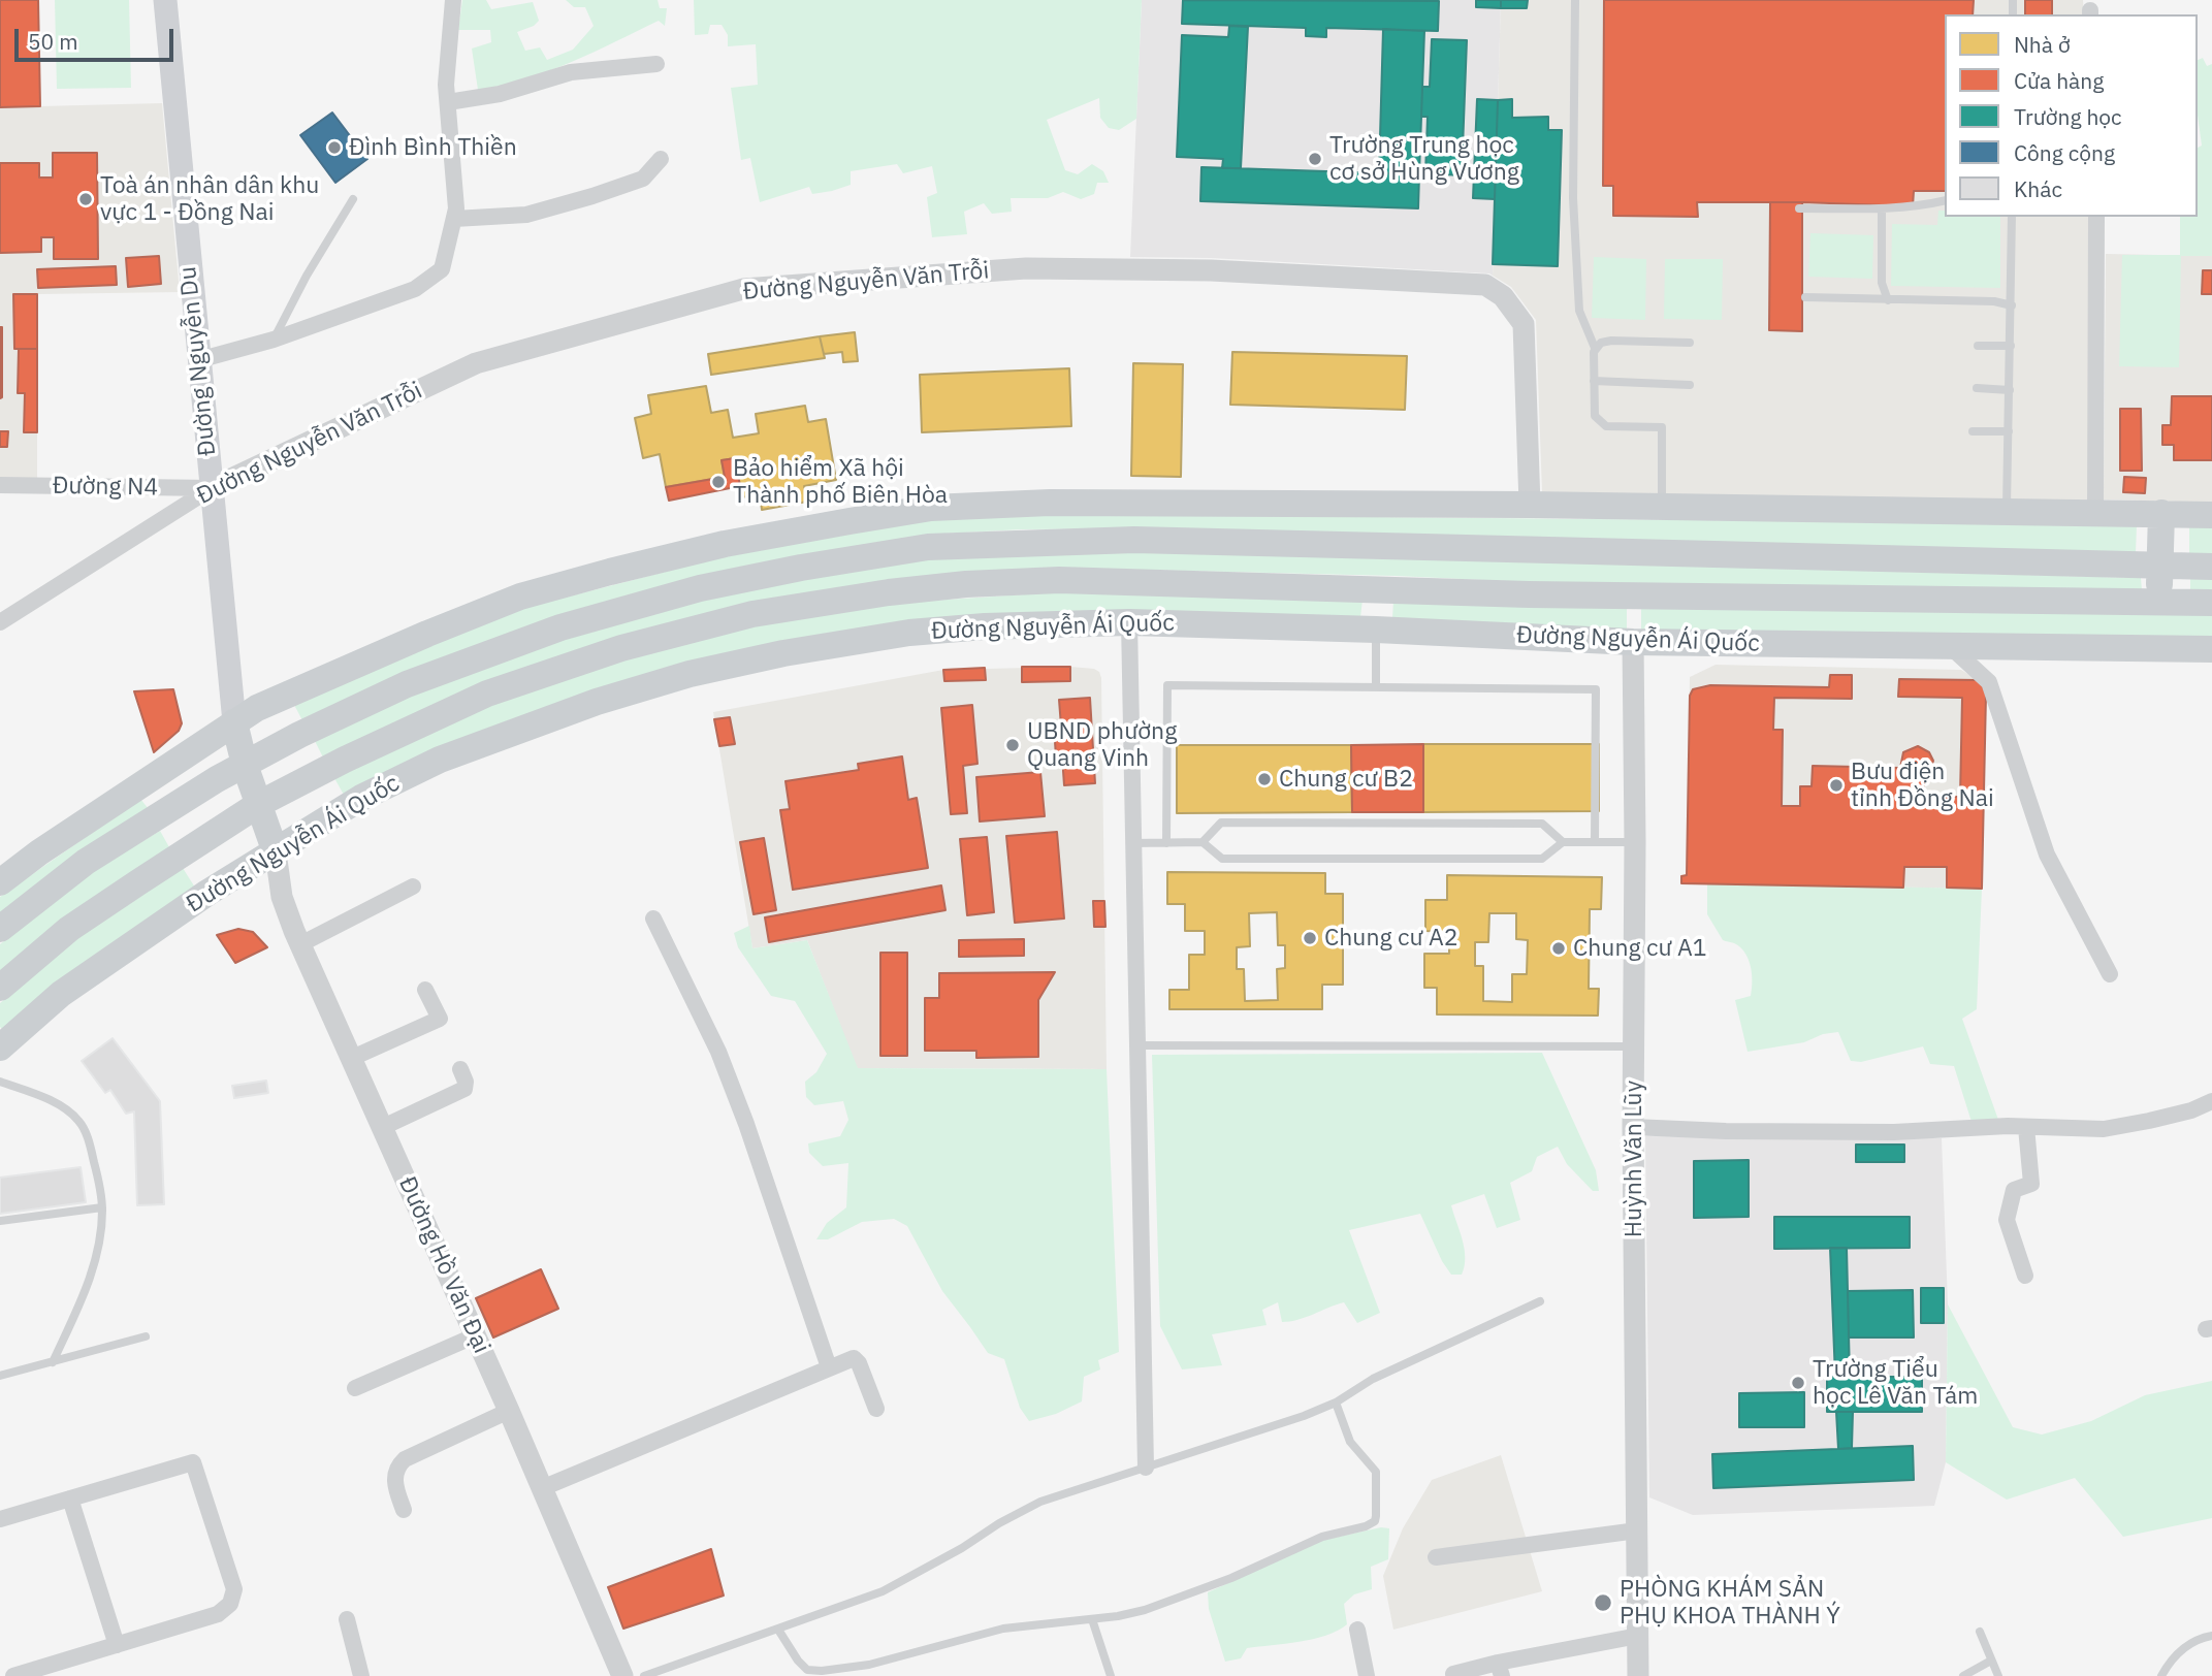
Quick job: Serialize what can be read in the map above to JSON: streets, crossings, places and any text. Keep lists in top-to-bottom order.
{
  "streets": {
    "main road": ["Đường Nguyễn Du", "Đường Nguyễn Ái Quốc"],
    "street": [
      "Đường Nguyễn Văn Trỗi",
      "Đường N4",
      "Huỳnh Văn Lũy",
      "Đường Hồ Văn Đại"
    ]
  },
  "crossings": [
    ["Đường Nguyễn Văn Trỗi", "Đường Nguyễn Du"],
    ["Đường Nguyễn Văn Trỗi", "Đường N4"],
    ["Đường Nguyễn Du", "Đường N4"],
    ["Đường Nguyễn Ái Quốc", "Huỳnh Văn Lũy"],
    ["Đường Nguyễn Ái Quốc", "Đường Hồ Văn Đại"]
  ],
  "places": [
    "Đình Bình Thiền",
    "Trường Trung học cơ sở Hùng Vương",
    "Toà án nhân dân khu vực 1 - Đồng Nai",
    "Bảo hiểm Xã hội Thành phố Biên Hòa",
    "UBND phường Quang Vinh",
    "Chung cư B2",
    "Bưu điện tỉnh Đồng Nai",
    "Chung cư A2",
    "Chung cư A1",
    "Trường Tiểu học Lê Văn Tám",
    "PHÒNG KHÁM SẢN PHỤ KHOA THÀNH Ý"
  ],
  "legend": [
    "Nhà ở",
    "Cửa hàng",
    "Trường học",
    "Công cộng",
    "Khác"
  ],
  "scale_bar": "50 m"
}
